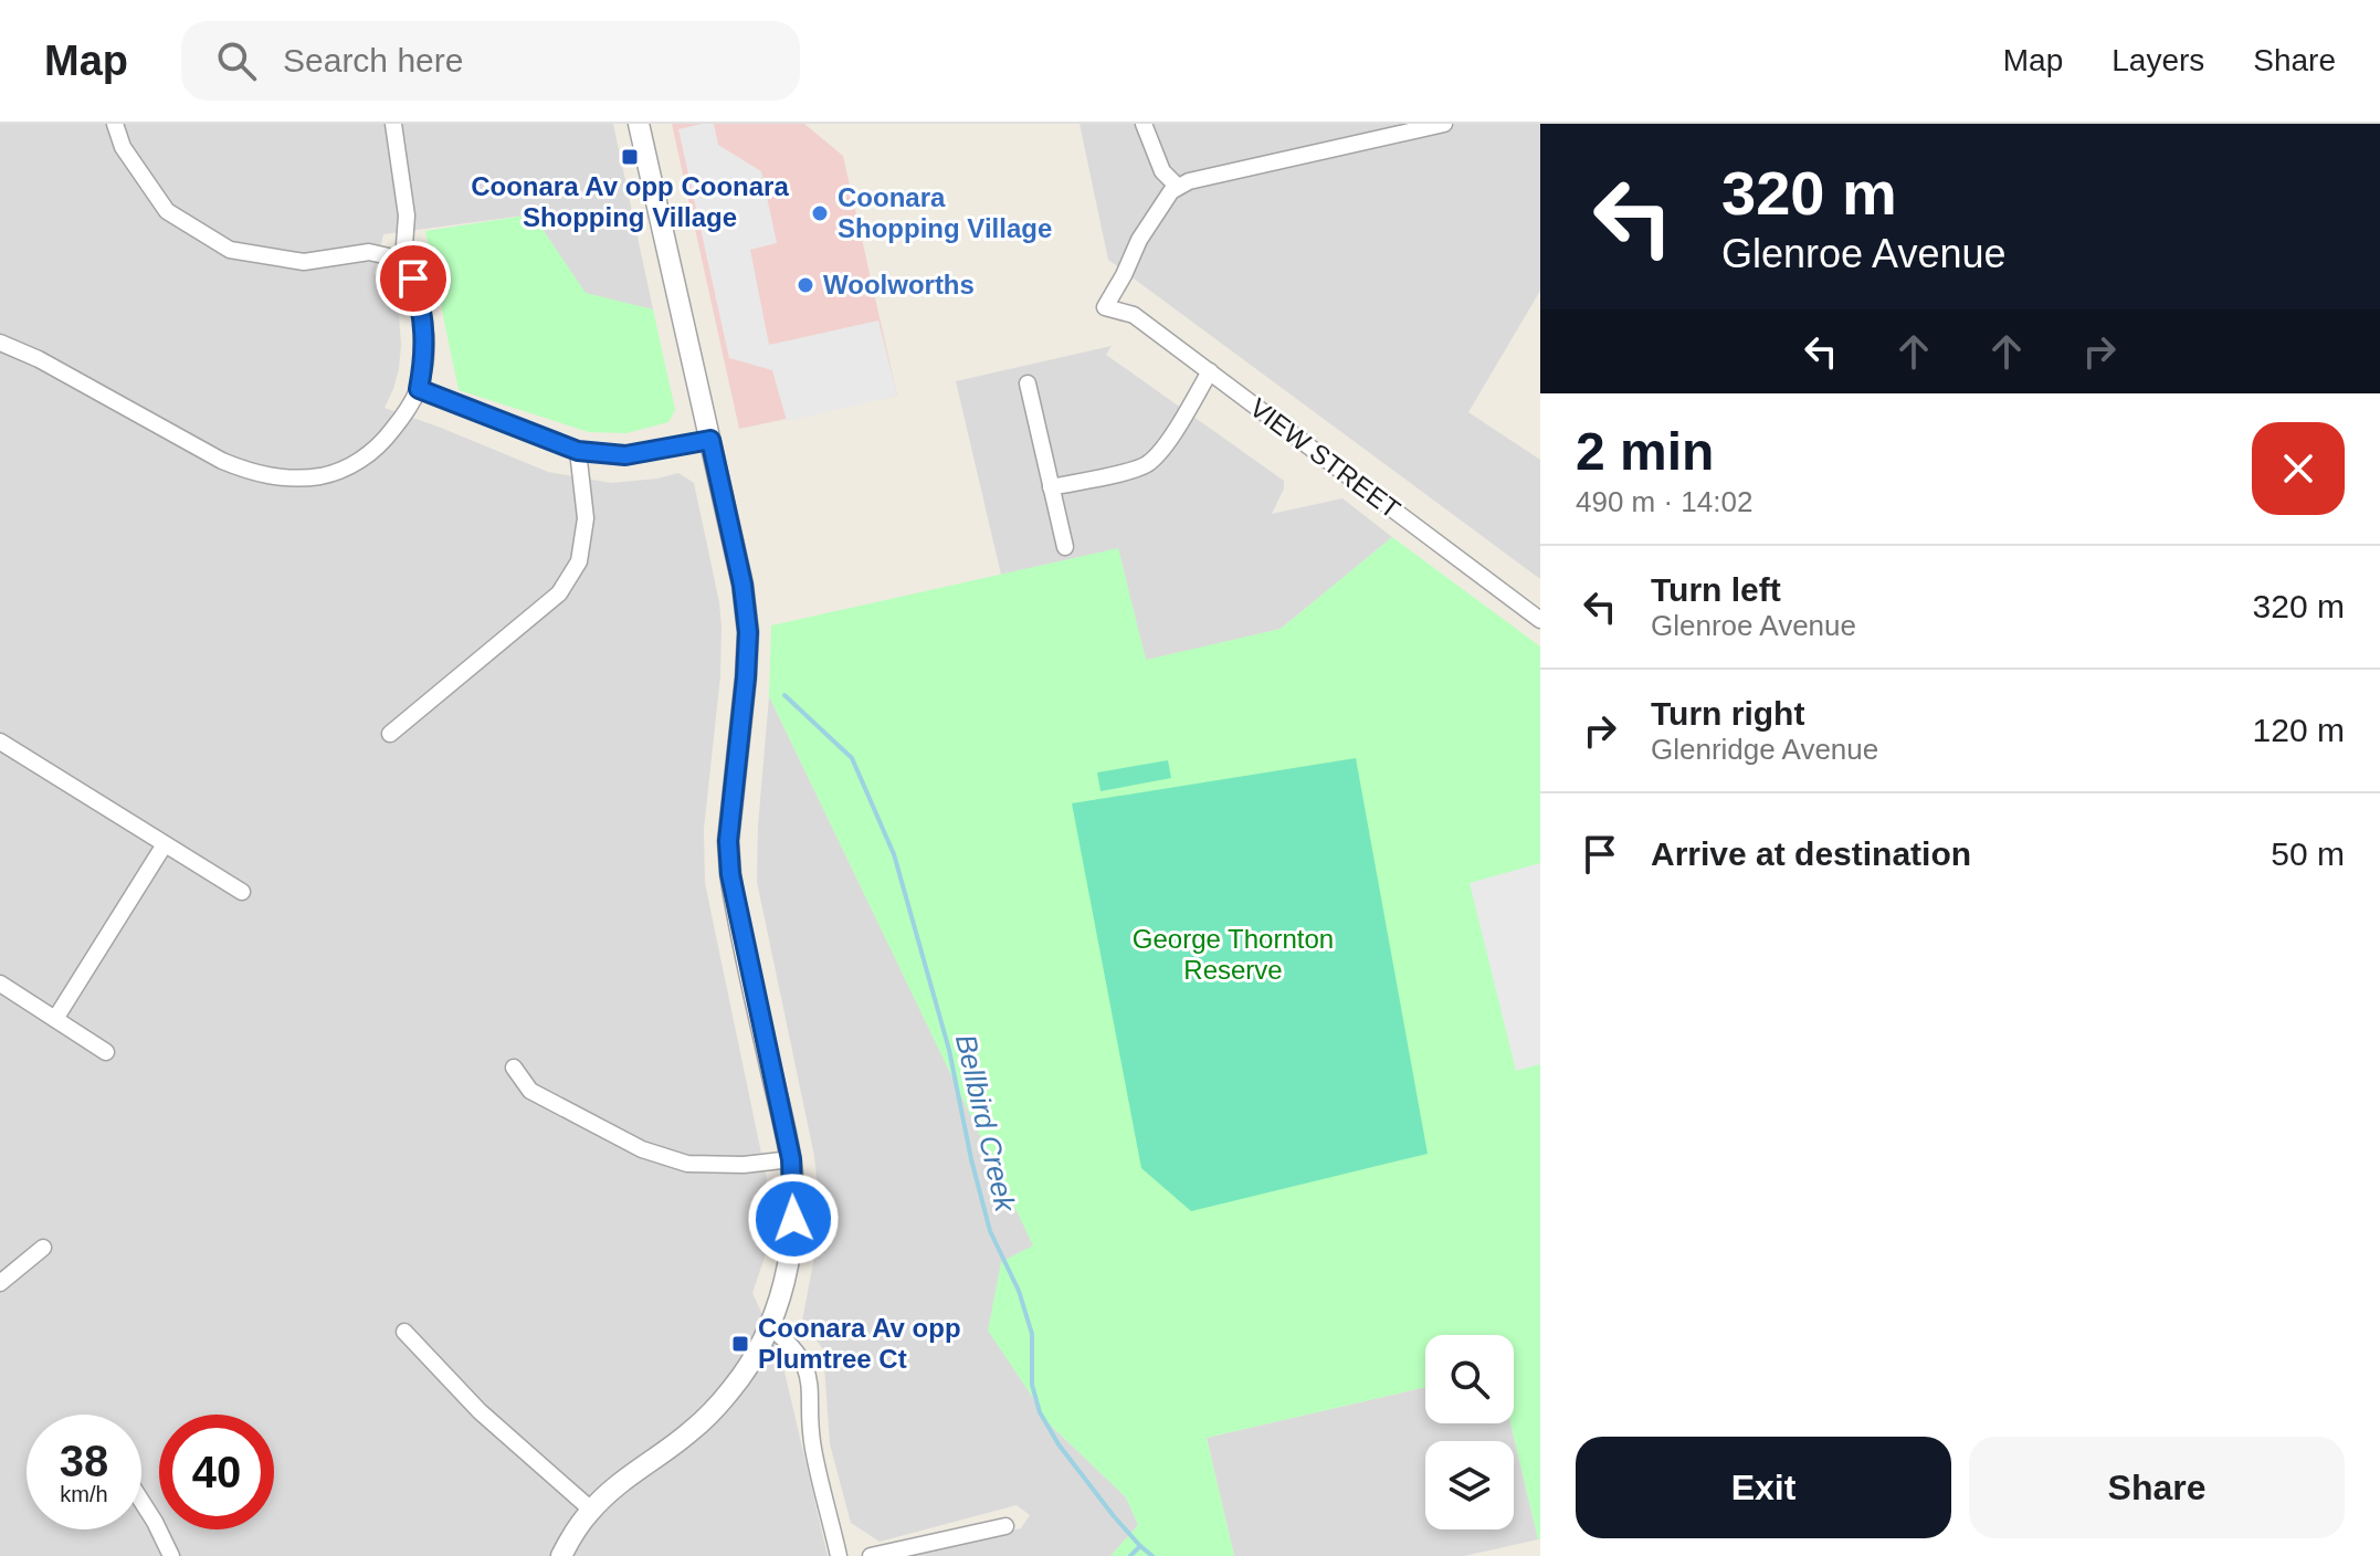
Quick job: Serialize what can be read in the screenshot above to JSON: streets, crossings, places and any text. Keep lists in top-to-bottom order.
{
  "streets": {
    "street": ["VIEW STREET"]
  },
  "water": ["Bellbird Creek"],
  "parks": ["George Thornton Reserve"],
  "places": {
    "transit": ["Coonara Av opp Coonara Shopping Village", "Coonara Av opp Plumtree Ct"],
    "other": ["Coonara Shopping Village", "Woolworths"]
  },
  "page": {
    "header": "Map",
    "search": "Search here",
    "nav": ["Map", "Layers", "Share"],
    "turn": ["320 m", "Glenroe Avenue"],
    "heading": ["2 min", "490 m · 14:02"],
    "list": [
      {
        "name": "Turn left",
        "note": "Glenroe Avenue",
        "value": "320 m"
      },
      {
        "name": "Turn right",
        "note": "Glenridge Avenue",
        "value": "120 m"
      },
      {
        "name": "Arrive at destination",
        "value": "50 m"
      }
    ],
    "speed": "38 km/h",
    "limit": "40",
    "buttons": ["Exit", "Share"]
  }
}
